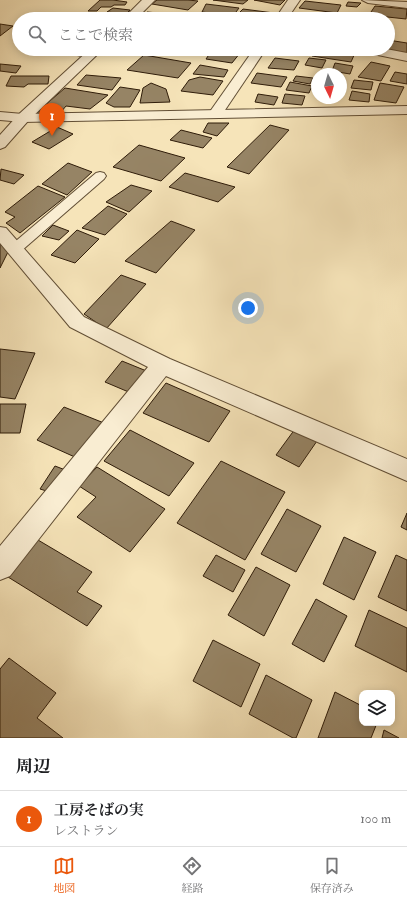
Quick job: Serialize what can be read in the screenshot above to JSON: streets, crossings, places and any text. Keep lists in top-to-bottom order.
{
  "north": "bottom",
  "page": {
    "search": "ここで検索",
    "pins": "1",
    "heading": "周辺",
    "list": [
      {
        "mark": "1",
        "name": "工房そばの実",
        "note": "レストラン",
        "value": "100 m"
      }
    ],
    "nav": ["地図", "経路", "保存済み"]
  }
}
